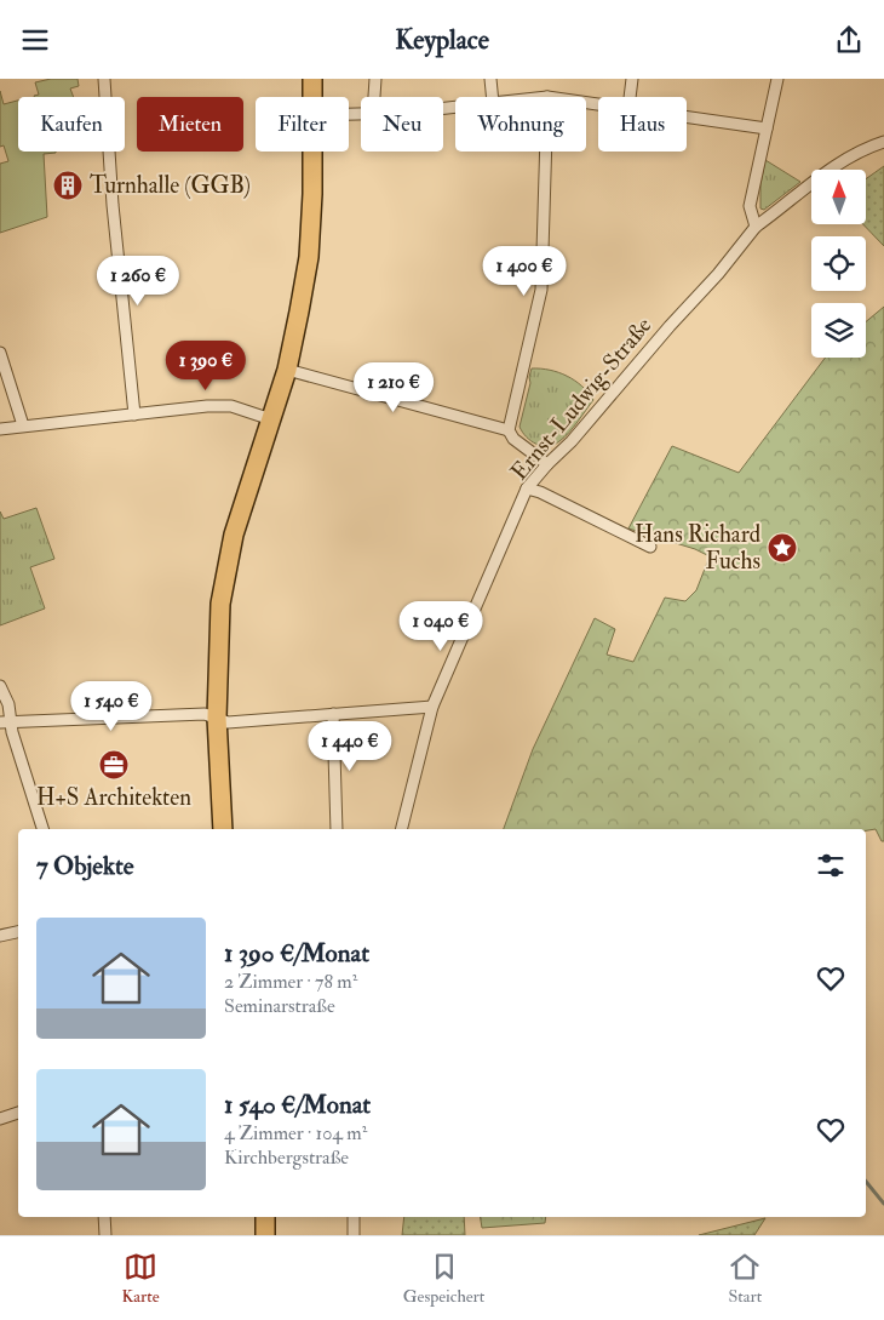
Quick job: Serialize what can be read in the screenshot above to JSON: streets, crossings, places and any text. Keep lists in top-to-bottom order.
{
  "streets": {
    "street": ["Ernst-Ludwig-Straße"]
  },
  "places": {
    "building": ["Turnhalle (GGB)"],
    "place": ["Hans Richard Fuchs"],
    "office": ["H+S Architekten"]
  },
  "north": "top",
  "page": {
    "header": "Keyplace",
    "chip": [
      "Kaufen",
      "Mieten",
      "Filter",
      "Neu",
      "Wohnung",
      "Haus"
    ],
    "price": [
      "1 400 €",
      "1 260 €",
      "1 390 €",
      "1 210 €",
      "1 040 €",
      "1 540 €",
      "1 440 €"
    ],
    "heading": "7 Objekte",
    "list": [
      {
        "name": "1 390 €/Monat",
        "note": "2 Zimmer · 78 m² · Seminarstraße"
      },
      {
        "name": "1 540 €/Monat",
        "note": "4 Zimmer · 104 m² · Kirchbergstraße"
      }
    ],
    "tabs": ["Karte", "Gespeichert", "Start"]
  }
}
